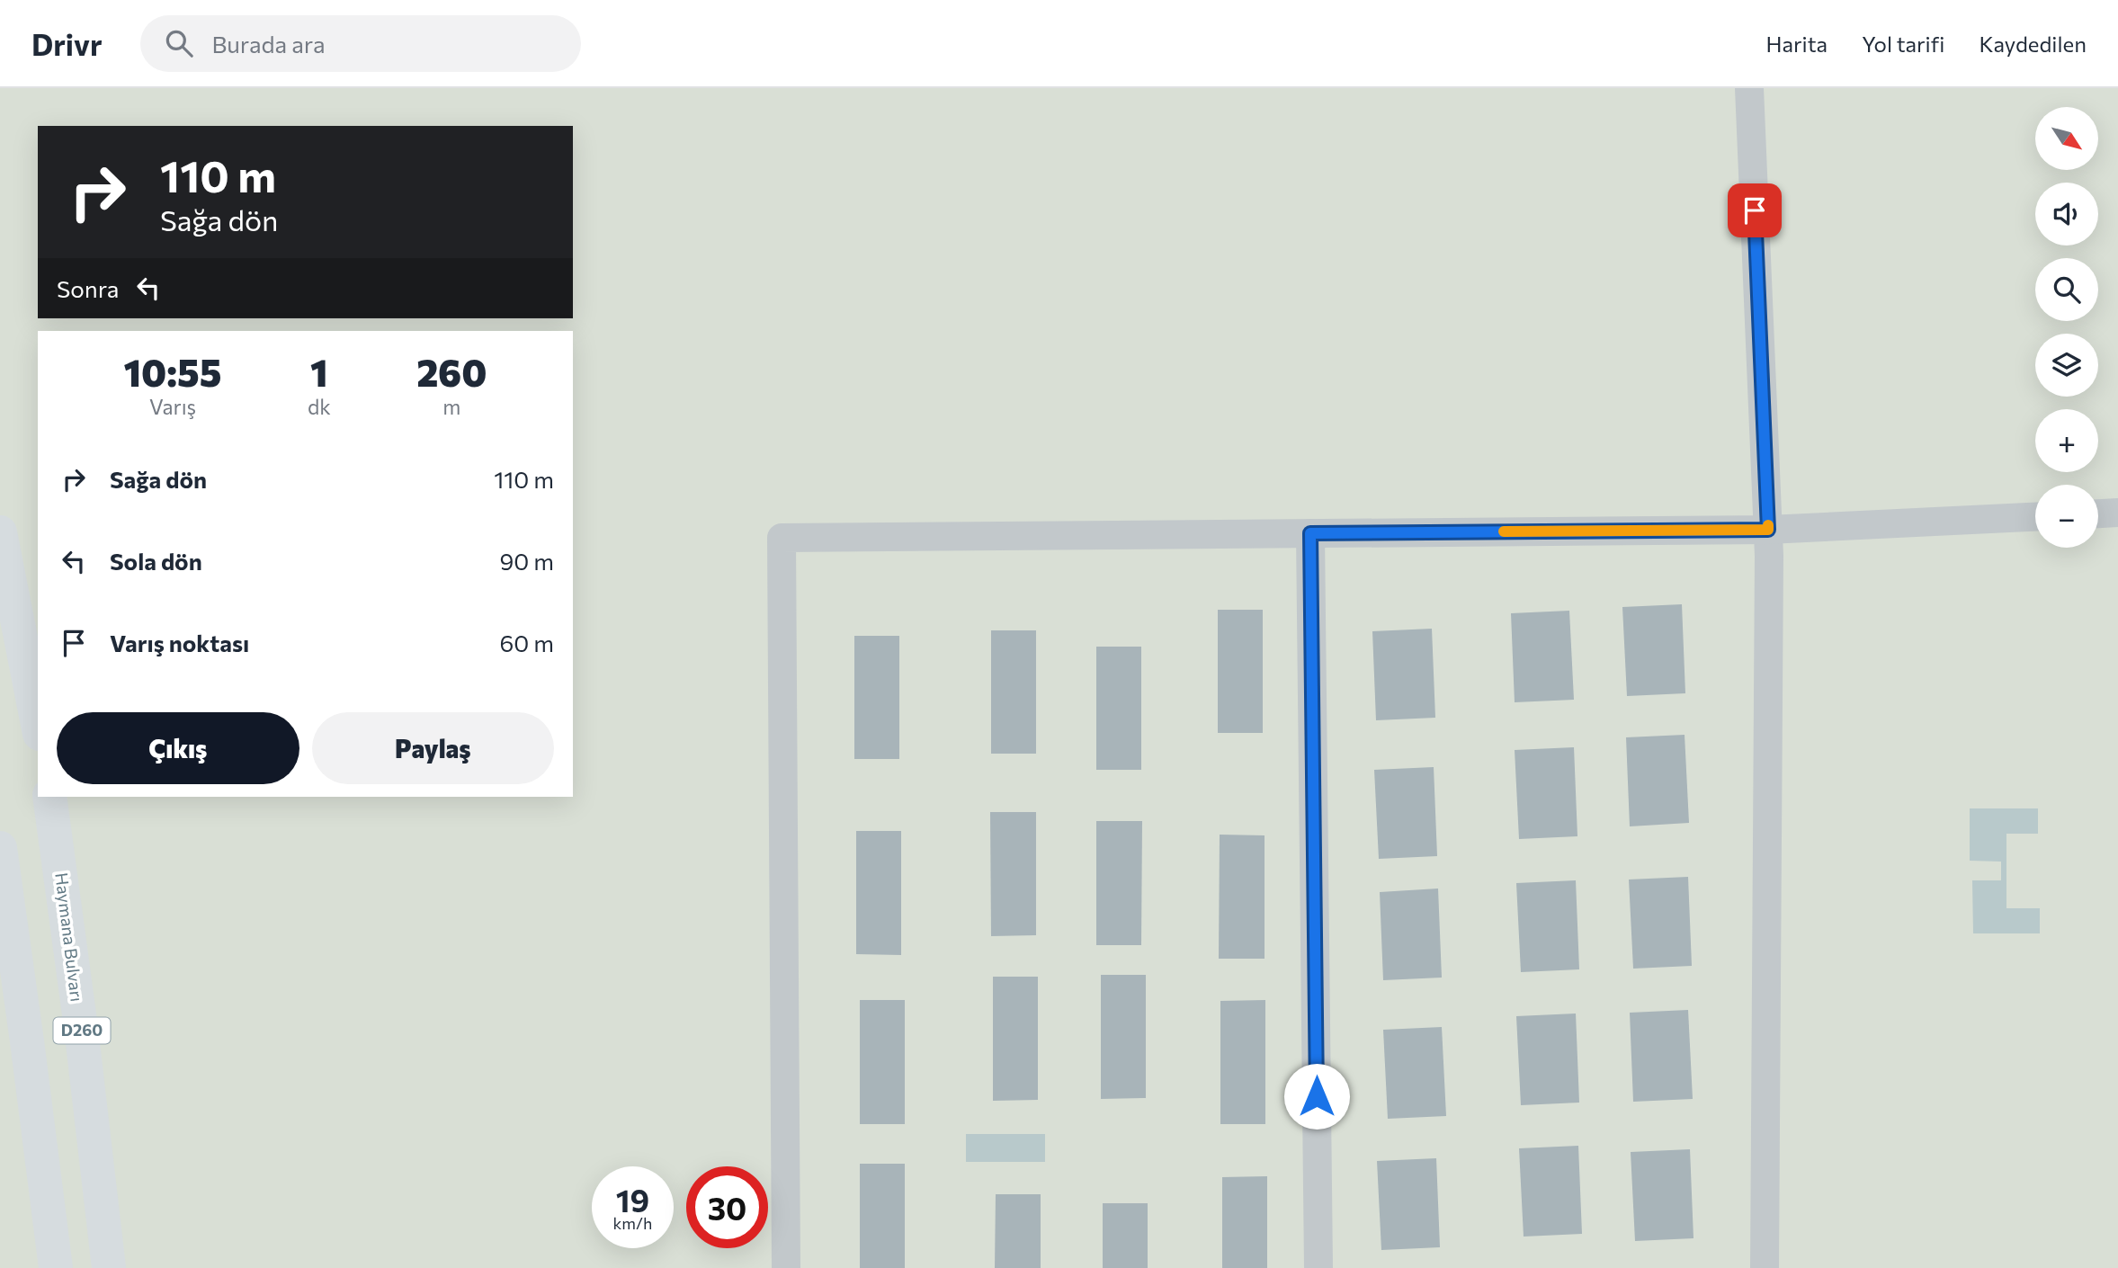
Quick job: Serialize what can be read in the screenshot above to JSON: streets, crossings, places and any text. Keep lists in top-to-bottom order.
{
  "streets": {
    "highway": ["Haymana Bulvarı", "D260"]
  },
  "north": "bottom right",
  "page": {
    "header": "Drivr",
    "search": "Burada ara",
    "nav": ["Harita", "Yol tarifi", "Kaydedilen"],
    "map_buttons": ["+", "−"],
    "turn": ["110 m", "Sağa dön"],
    "then": "Sonra",
    "eta": [
      "10:55",
      "Varış",
      "1",
      "dk",
      "260",
      "m"
    ],
    "list": [
      {
        "name": "Sağa dön",
        "value": "110 m"
      },
      {
        "name": "Sola dön",
        "value": "90 m"
      },
      {
        "name": "Varış noktası",
        "value": "60 m"
      }
    ],
    "buttons": ["Çıkış", "Paylaş"],
    "speed": "19 km/h",
    "limit": "30"
  }
}
